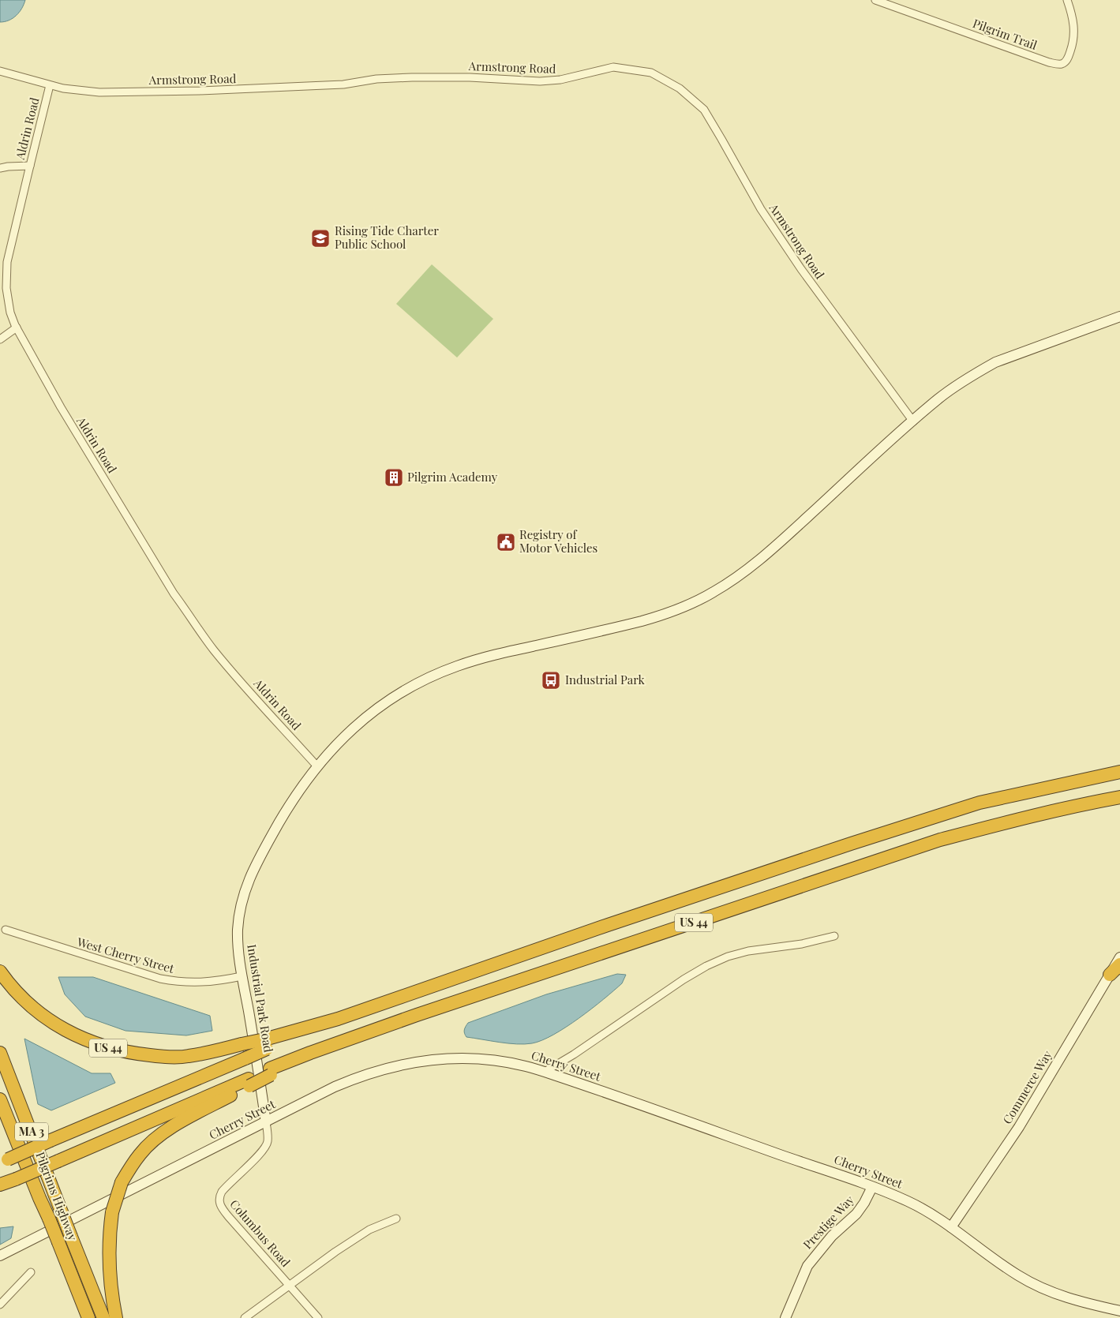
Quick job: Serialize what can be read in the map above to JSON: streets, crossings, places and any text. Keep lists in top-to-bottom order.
{
  "streets": {
    "highway": ["US 44", "MA 3", "Pilgrims Highway"],
    "main road": [
      "Industrial Park Road",
      "Cherry Street",
      "Commerce Way",
      "Prestige Way"
    ],
    "street": [
      "Pilgrim Trail",
      "Armstrong Road",
      "Aldrin Road",
      "West Cherry Street",
      "Columbus Road"
    ]
  },
  "crossings": [
    ["Armstrong Road", "Aldrin Road"],
    ["Armstrong Road", "Industrial Park Road"],
    ["Aldrin Road", "Industrial Park Road"],
    ["West Cherry Street", "Industrial Park Road"],
    ["Industrial Park Road", "Cherry Street"],
    ["Industrial Park Road", "Columbus Road"],
    ["Cherry Street", "Commerce Way"],
    ["Cherry Street", "Prestige Way"],
    ["Cherry Street", "Columbus Road"]
  ],
  "places": {
    "school or university": ["Rising Tide Charter Public School"],
    "building": ["Pilgrim Academy"],
    "public building": ["Registry of Motor Vehicles"],
    "bus stop": ["Industrial Park"]
  }
}
